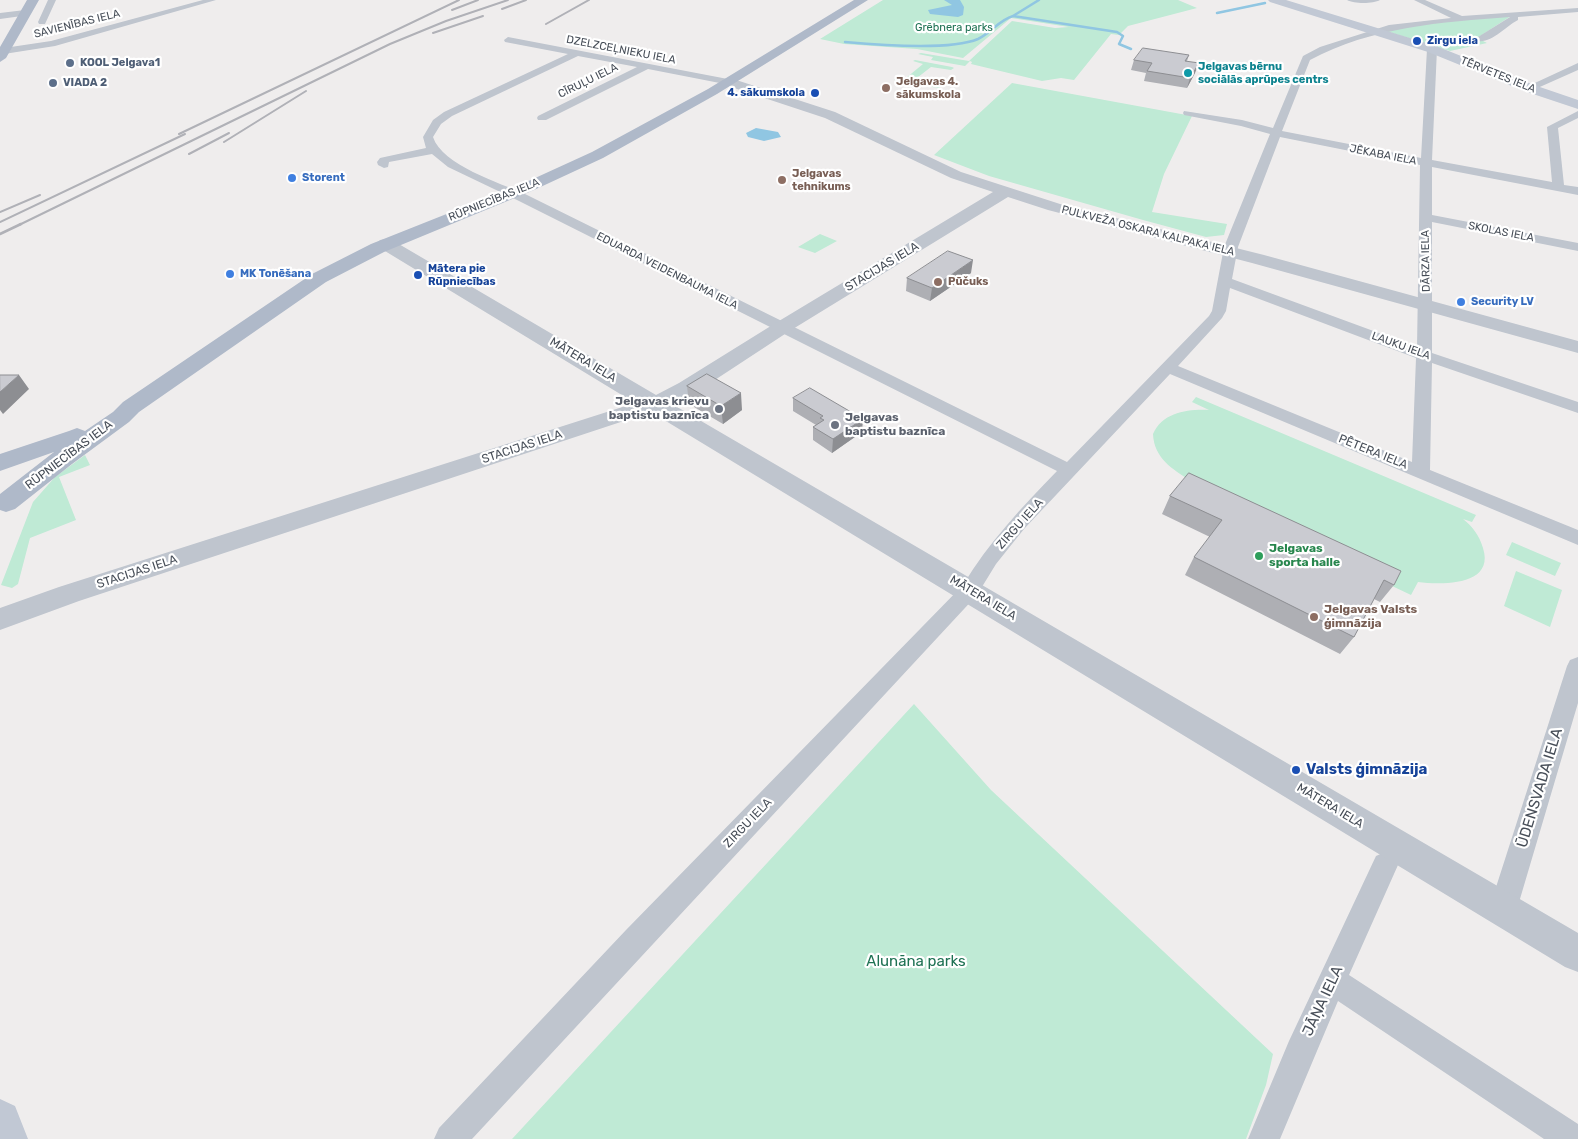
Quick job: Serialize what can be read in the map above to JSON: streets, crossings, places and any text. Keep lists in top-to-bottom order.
{
  "streets": {
    "main road": ["TĒRVETES IELA", "RŪPNIECĪBAS IELA"],
    "street": [
      "SAVIENĪBAS IELA",
      "DZELZCEĻNIEKU IELA",
      "CĪRUĻU IELA",
      "JĒKABA IELA",
      "PULKVEŽA OSKARA KALPAKA IELA",
      "SKOLAS IELA",
      "DĀRZA IELA",
      "STACIJAS IELA",
      "EDUARDA VEIDENBAUMA IELA",
      "LAUKU IELA",
      "MĀTERA IELA",
      "PĒTERA IELA",
      "ZIRGU IELA",
      "ŪDENSVADA IELA",
      "JĀŅA IELA"
    ]
  },
  "crossings": [
    ["DZELZCEĻNIEKU IELA", "CĪRUĻU IELA"],
    ["DZELZCEĻNIEKU IELA", "RŪPNIECĪBAS IELA"],
    ["DZELZCEĻNIEKU IELA", "PULKVEŽA OSKARA KALPAKA IELA"],
    ["TĒRVETES IELA", "DĀRZA IELA"],
    ["TĒRVETES IELA", "ZIRGU IELA"],
    ["JĒKABA IELA", "DĀRZA IELA"],
    ["JĒKABA IELA", "ZIRGU IELA"],
    ["RŪPNIECĪBAS IELA", "PULKVEŽA OSKARA KALPAKA IELA"],
    ["RŪPNIECĪBAS IELA", "EDUARDA VEIDENBAUMA IELA"],
    ["RŪPNIECĪBAS IELA", "MĀTERA IELA"],
    ["PULKVEŽA OSKARA KALPAKA IELA", "DĀRZA IELA"],
    ["PULKVEŽA OSKARA KALPAKA IELA", "STACIJAS IELA"],
    ["PULKVEŽA OSKARA KALPAKA IELA", "ZIRGU IELA"],
    ["SKOLAS IELA", "DĀRZA IELA"],
    ["DĀRZA IELA", "LAUKU IELA"],
    ["DĀRZA IELA", "PĒTERA IELA"],
    ["STACIJAS IELA", "EDUARDA VEIDENBAUMA IELA"],
    ["STACIJAS IELA", "MĀTERA IELA"],
    ["EDUARDA VEIDENBAUMA IELA", "ZIRGU IELA"],
    ["LAUKU IELA", "ZIRGU IELA"],
    ["MĀTERA IELA", "ZIRGU IELA"],
    ["MĀTERA IELA", "ŪDENSVADA IELA"],
    ["PĒTERA IELA", "ZIRGU IELA"]
  ],
  "parks": ["Grēbnera parks", "Alunāna parks"],
  "places": [
    "Zirgu iela",
    "KOOL Jelgava1",
    "Jelgavas bērnu sociālās aprūpes centrs",
    "VIADA 2",
    "Jelgavas 4. sākumskola",
    "4. sākumskola",
    "Storent",
    "Jelgavas tehnikums",
    "MK Tonēšana",
    "Mātera pie Rūpniecības",
    "Pūčuks",
    "Security LV",
    "Jelgavas krievu baptistu baznīca",
    "Jelgavas baptistu baznīca",
    "Jelgavas sporta halle",
    "Jelgavas Valsts ģimnāzija",
    "Valsts ģimnāzija"
  ]
}
